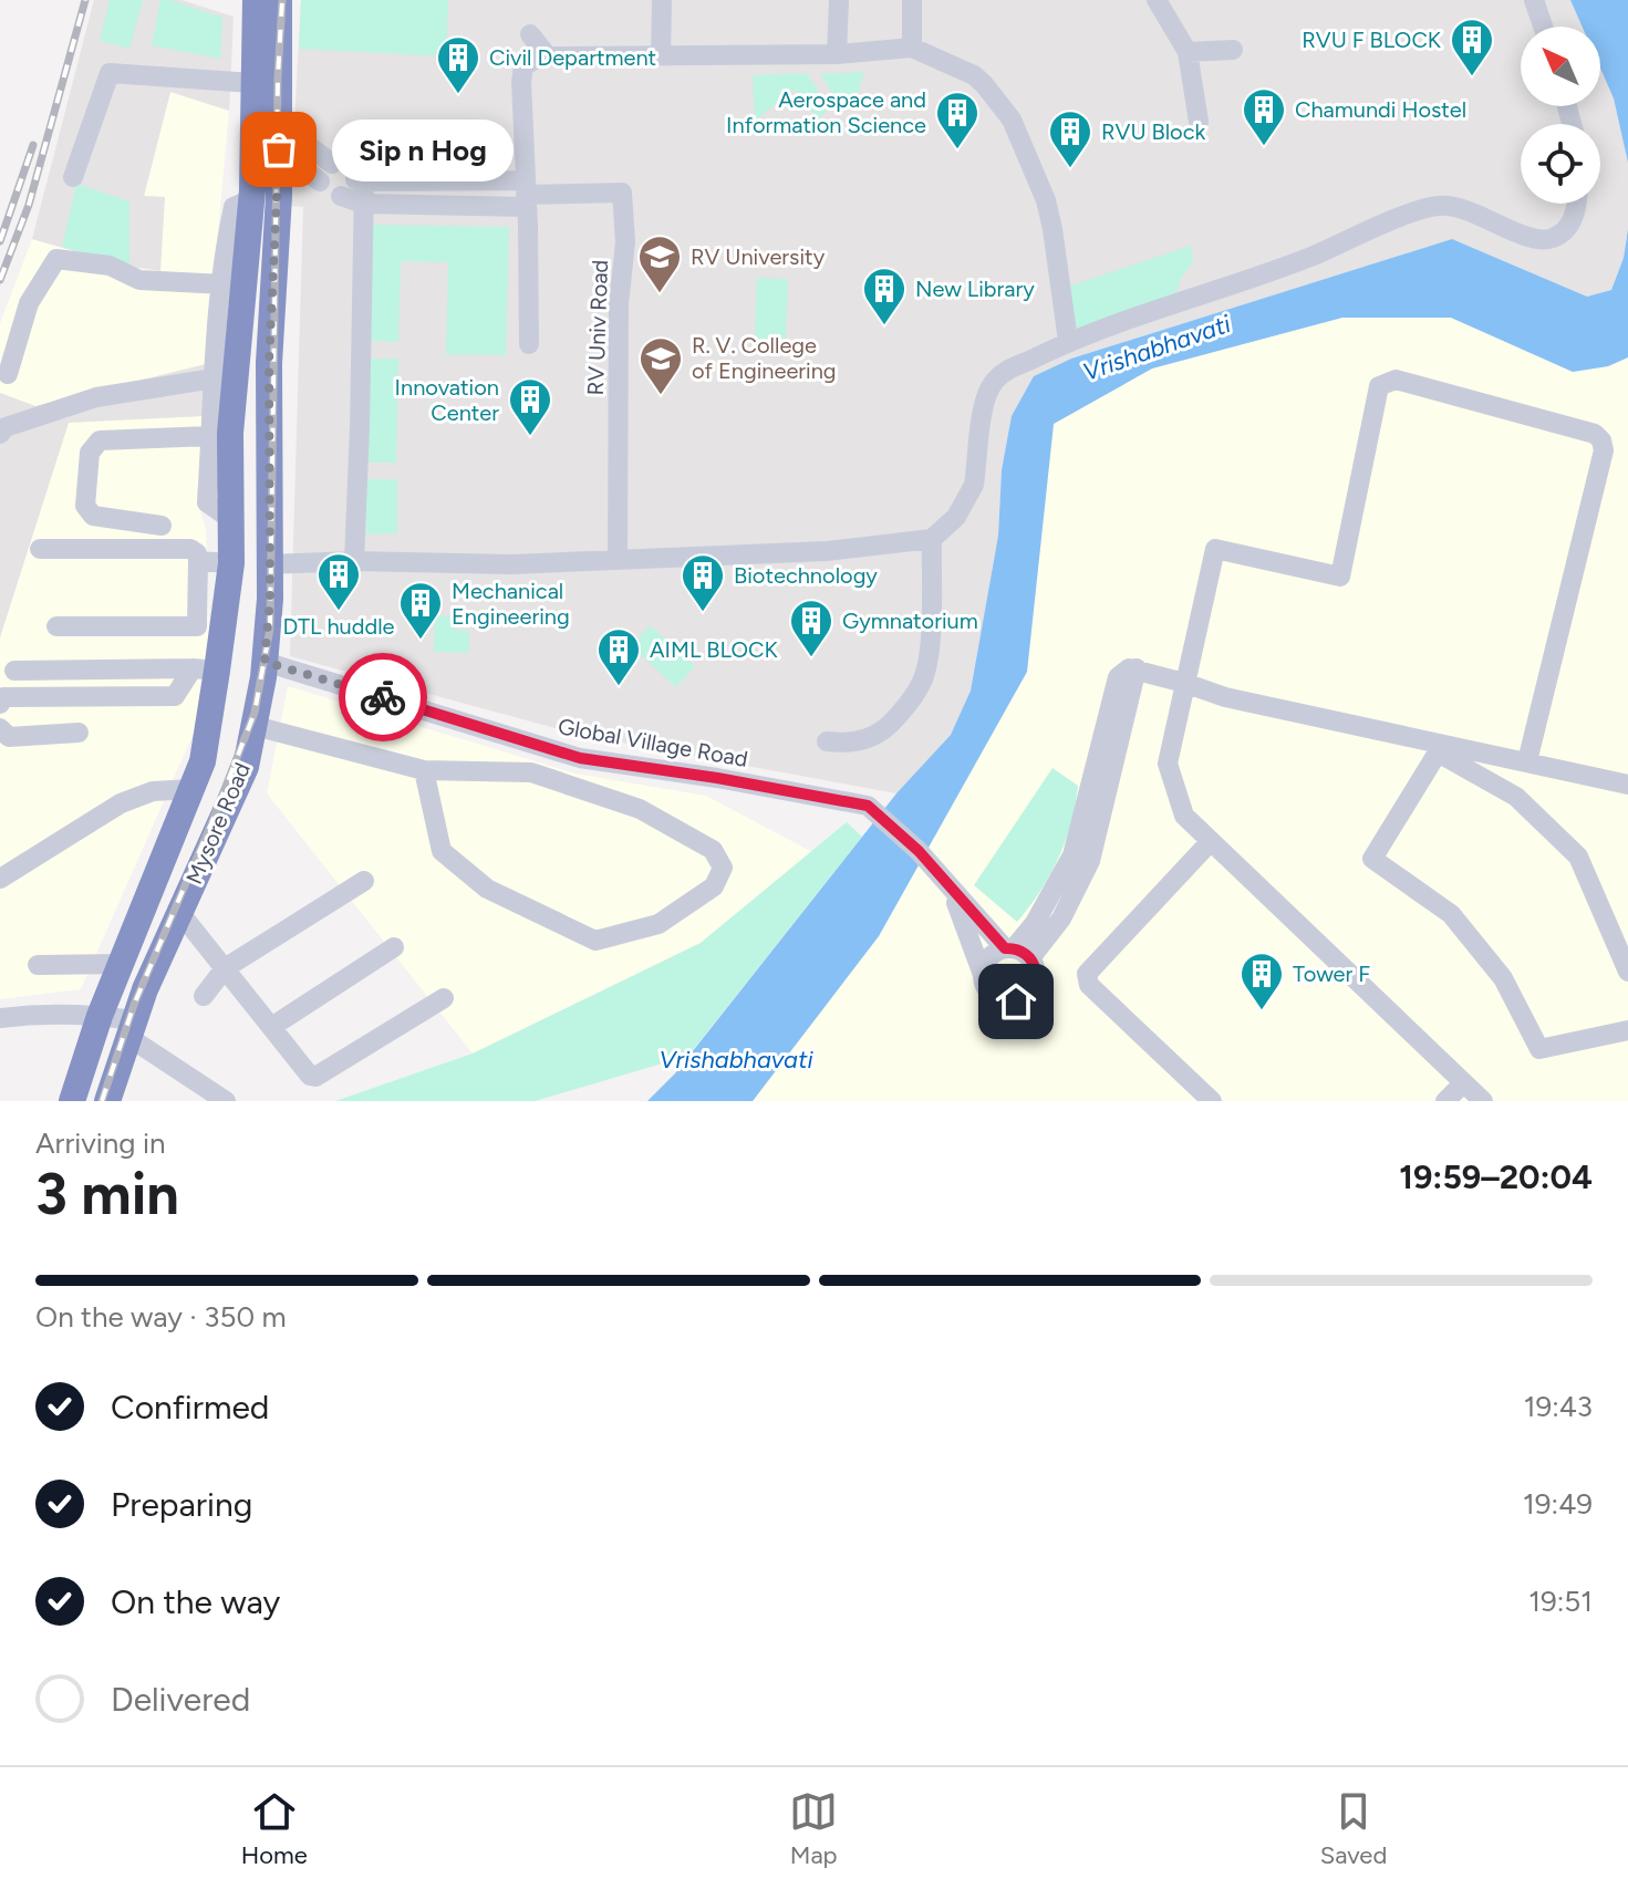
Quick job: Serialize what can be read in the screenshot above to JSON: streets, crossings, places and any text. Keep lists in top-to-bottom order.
{
  "streets": {
    "highway": ["Mysore Road"],
    "street": ["RV Univ Road", "Global Village Road"]
  },
  "crossings": [
    ["Global Village Road", "Mysore Road"]
  ],
  "water": ["Vrishabhavati"],
  "places": {
    "building": [
      "RVU F BLOCK",
      "Civil Department",
      "Chamundi Hostel",
      "Aerospace and Information Science",
      "RVU Block",
      "New Library",
      "Innovation Center",
      "DTL huddle",
      "Biotechnology",
      "Mechanical Engineering",
      "Gymnatorium",
      "AIML BLOCK",
      "Tower F"
    ],
    "other": ["Sip n Hog"],
    "school or university": ["RV University", "R. V. College of Engineering"]
  },
  "north": "top left",
  "page": {
    "bubble": "Sip n Hog",
    "heading": ["3 min", "Arriving in", "19:59–20:04"],
    "bar": "On the way · 350 m",
    "list": [
      ["Confirmed", "19:43"],
      ["Preparing", "19:49"],
      ["On the way", "19:51"],
      "Delivered"
    ],
    "tabs": ["Home", "Map", "Saved"]
  }
}
